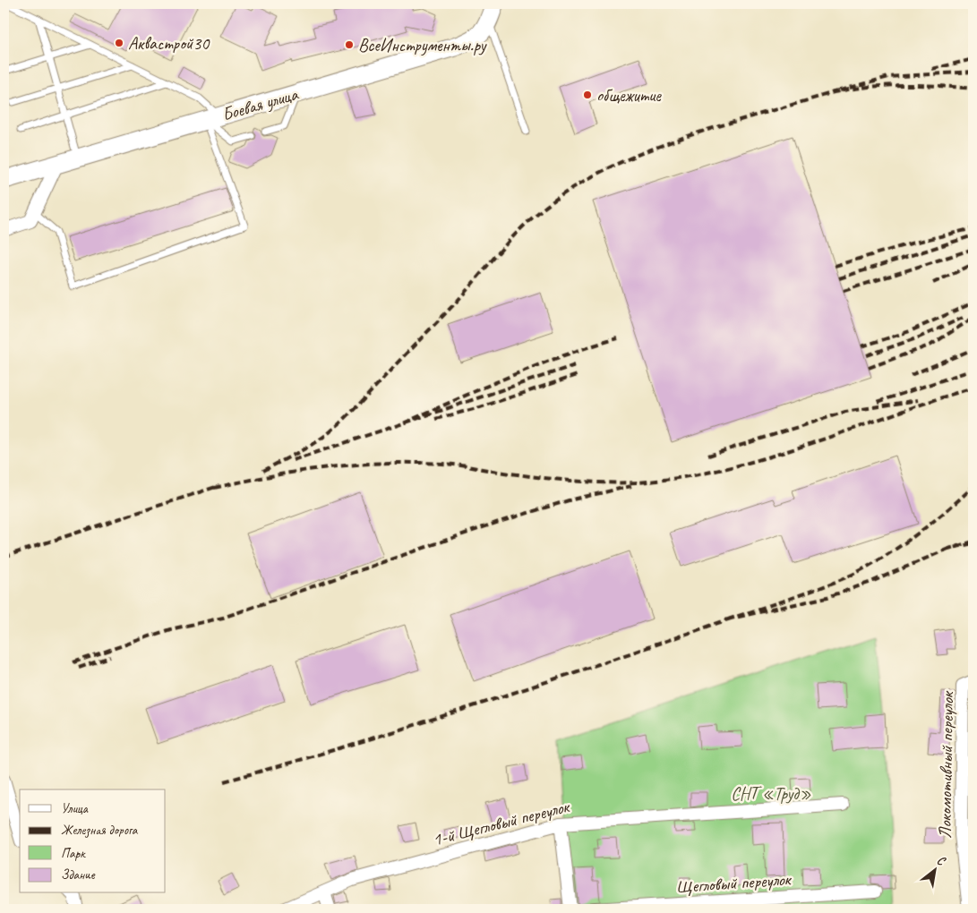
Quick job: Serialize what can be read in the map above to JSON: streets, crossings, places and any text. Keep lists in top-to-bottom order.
{
  "streets": {
    "main road": ["Боевая улица"],
    "street": ["Локомотивный переулок", "1-й Щегловый переулок", "Щегловый переулок"]
  },
  "parks": ["СНТ «Труд»"],
  "places": ["Аквастрой30", "ВсеИнструменты.ру", "общежитие"],
  "legend": [
    "Улица",
    "Железная дорога",
    "Парк",
    "Здание"
  ],
  "north": "top right"
}
